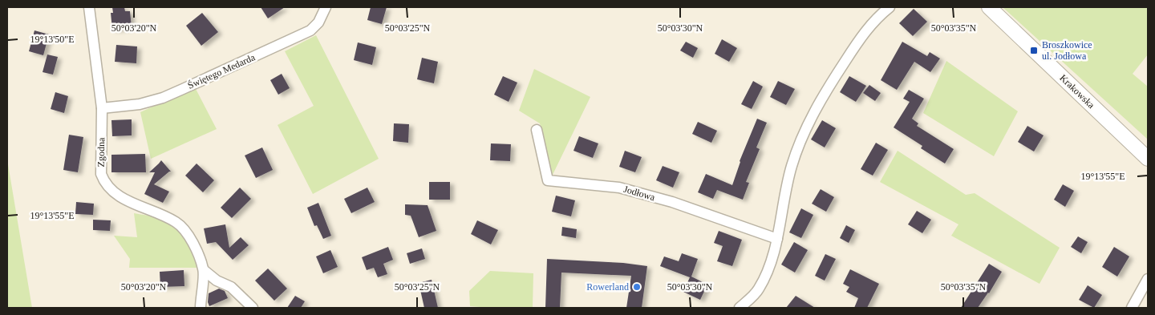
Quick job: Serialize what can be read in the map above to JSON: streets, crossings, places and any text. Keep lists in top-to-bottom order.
{
  "streets": {
    "street": [
      "Świętego Medarda",
      "Krakowska",
      "Zgodna",
      "Jodłowa"
    ]
  },
  "crossings": [
    ["Świętego Medarda", "Zgodna"]
  ],
  "places": {
    "transit": ["Broszkowice ul. Jodłowa"],
    "other": ["Rowerland"]
  },
  "coordinates": [
    "50°03'20\"N",
    "50°03'25\"N",
    "50°03'30\"N",
    "50°03'35\"N",
    "19°13'50\"E",
    "19°13'55\"E"
  ]
}
